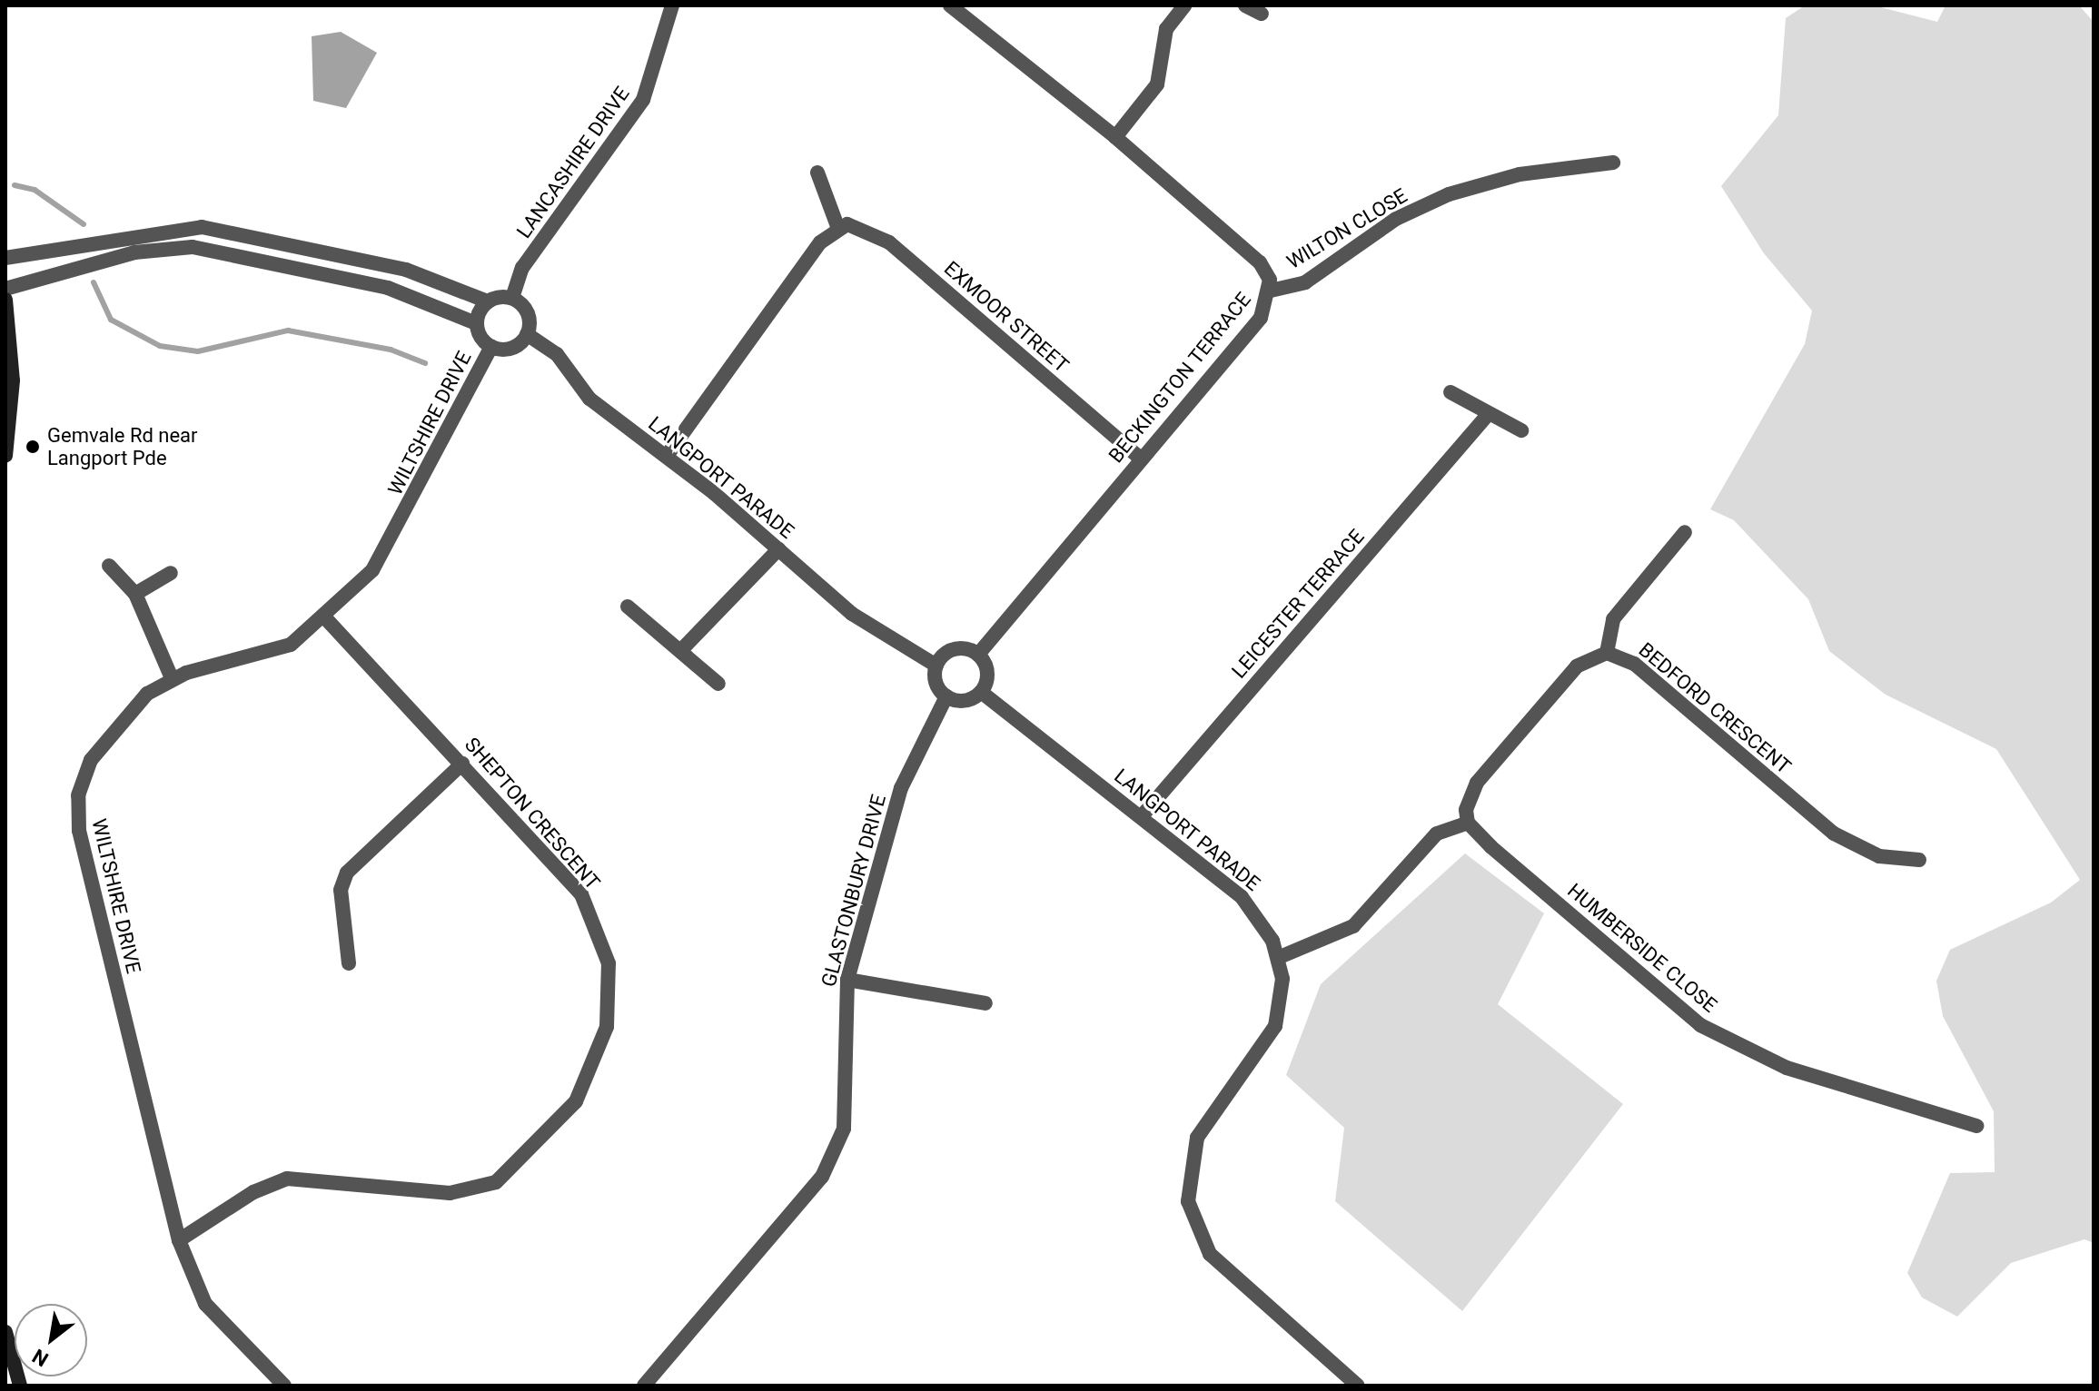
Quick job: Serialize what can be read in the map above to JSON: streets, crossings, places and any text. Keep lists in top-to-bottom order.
{
  "streets": {
    "street": [
      "LANCASHIRE DRIVE",
      "WILTON CLOSE",
      "EXMOOR STREET",
      "BECKINGTON TERRACE",
      "WILTSHIRE DRIVE",
      "LANGPORT PARADE",
      "LEICESTER TERRACE",
      "BEDFORD CRESCENT",
      "SHEPTON CRESCENT",
      "GLASTONBURY DRIVE",
      "HUMBERSIDE CLOSE"
    ]
  },
  "crossings": [
    ["LANCASHIRE DRIVE", "WILTSHIRE DRIVE"],
    ["LANCASHIRE DRIVE", "LANGPORT PARADE"],
    ["WILTON CLOSE", "BECKINGTON TERRACE"],
    ["EXMOOR STREET", "BECKINGTON TERRACE"],
    ["BECKINGTON TERRACE", "LANGPORT PARADE"],
    ["BECKINGTON TERRACE", "GLASTONBURY DRIVE"],
    ["WILTSHIRE DRIVE", "LANGPORT PARADE"],
    ["WILTSHIRE DRIVE", "SHEPTON CRESCENT"],
    ["LANGPORT PARADE", "LEICESTER TERRACE"],
    ["LANGPORT PARADE", "GLASTONBURY DRIVE"],
    ["BEDFORD CRESCENT", "HUMBERSIDE CLOSE"]
  ],
  "places": ["Gemvale Rd near Langport Pde"],
  "north": "bottom left"
}
